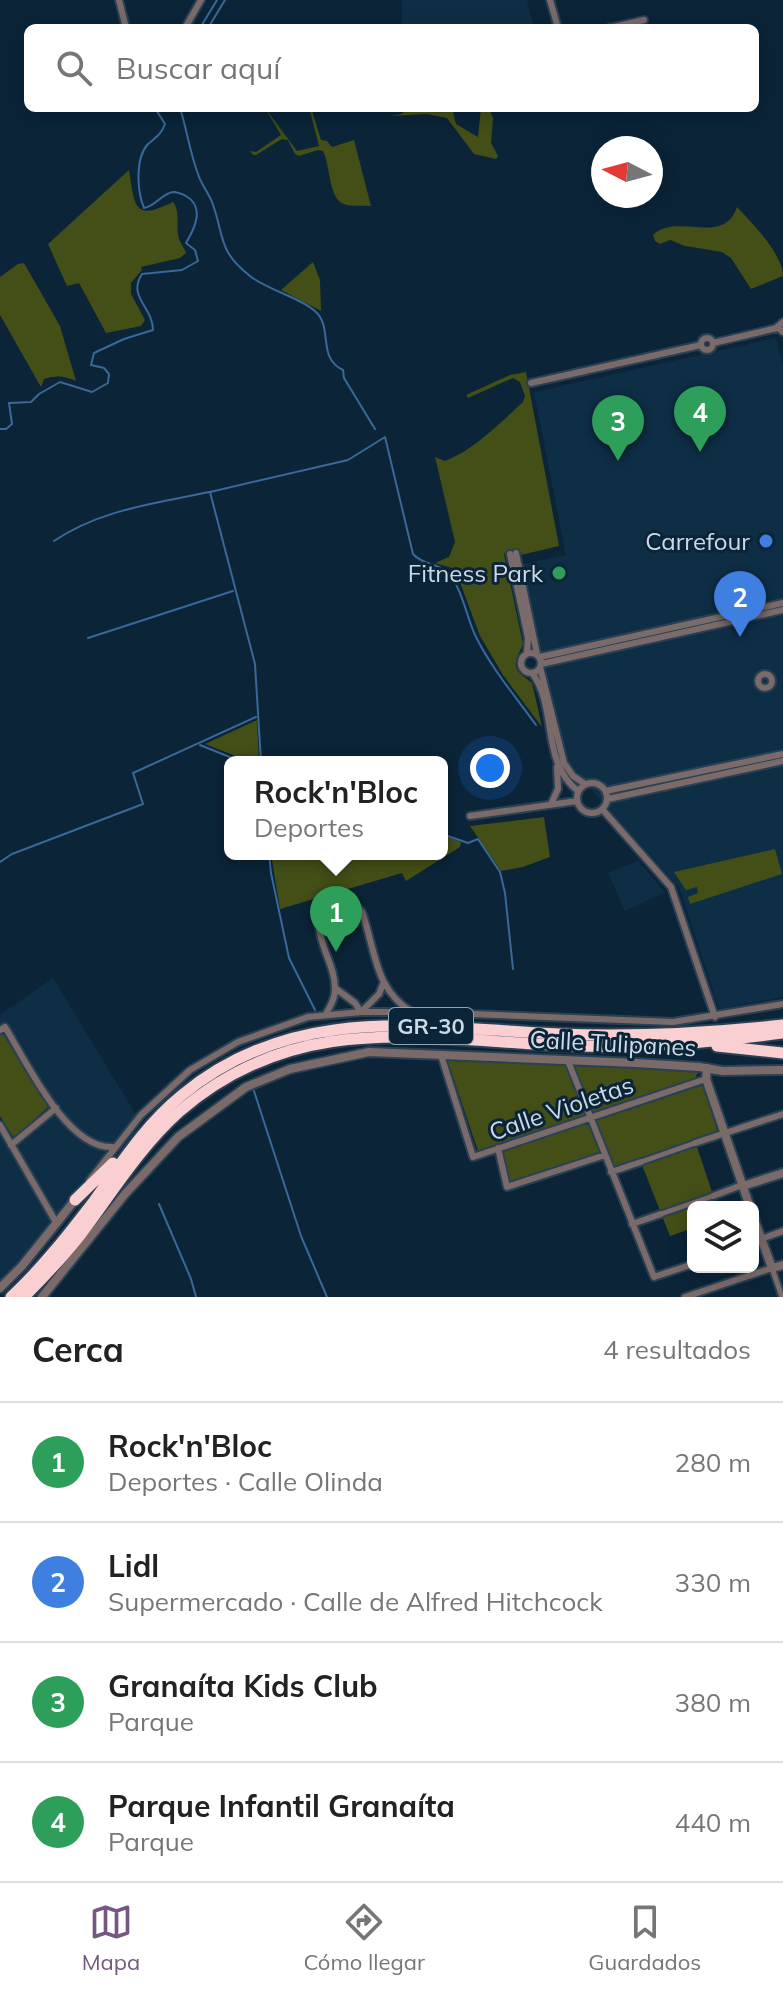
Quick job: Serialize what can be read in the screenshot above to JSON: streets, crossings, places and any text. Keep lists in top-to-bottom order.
{
  "streets": {
    "highway": ["GR-30"],
    "street": ["Calle Tulipanes", "Calle Violetas"]
  },
  "crossings": [
    ["Calle Tulipanes", "Calle Violetas"]
  ],
  "places": ["Carrefour", "Fitness Park"],
  "north": "left",
  "page": {
    "search": "Buscar aquí",
    "pins": [
      "4",
      "3",
      "2",
      "1"
    ],
    "popup": ["Rock'n'Bloc", "Deportes"],
    "heading": ["Cerca", "4 resultados"],
    "list": [
      {
        "mark": "1",
        "name": "Rock'n'Bloc",
        "note": "Deportes · Calle Olinda",
        "value": "280 m"
      },
      {
        "mark": "2",
        "name": "Lidl",
        "note": "Supermercado · Calle de Alfred Hitchcock",
        "value": "330 m"
      },
      {
        "mark": "3",
        "name": "Granaíta Kids Club",
        "note": "Parque",
        "value": "380 m"
      },
      {
        "mark": "4",
        "name": "Parque Infantil Granaíta",
        "note": "Parque",
        "value": "440 m"
      }
    ],
    "nav": ["Mapa", "Cómo llegar", "Guardados"]
  }
}
